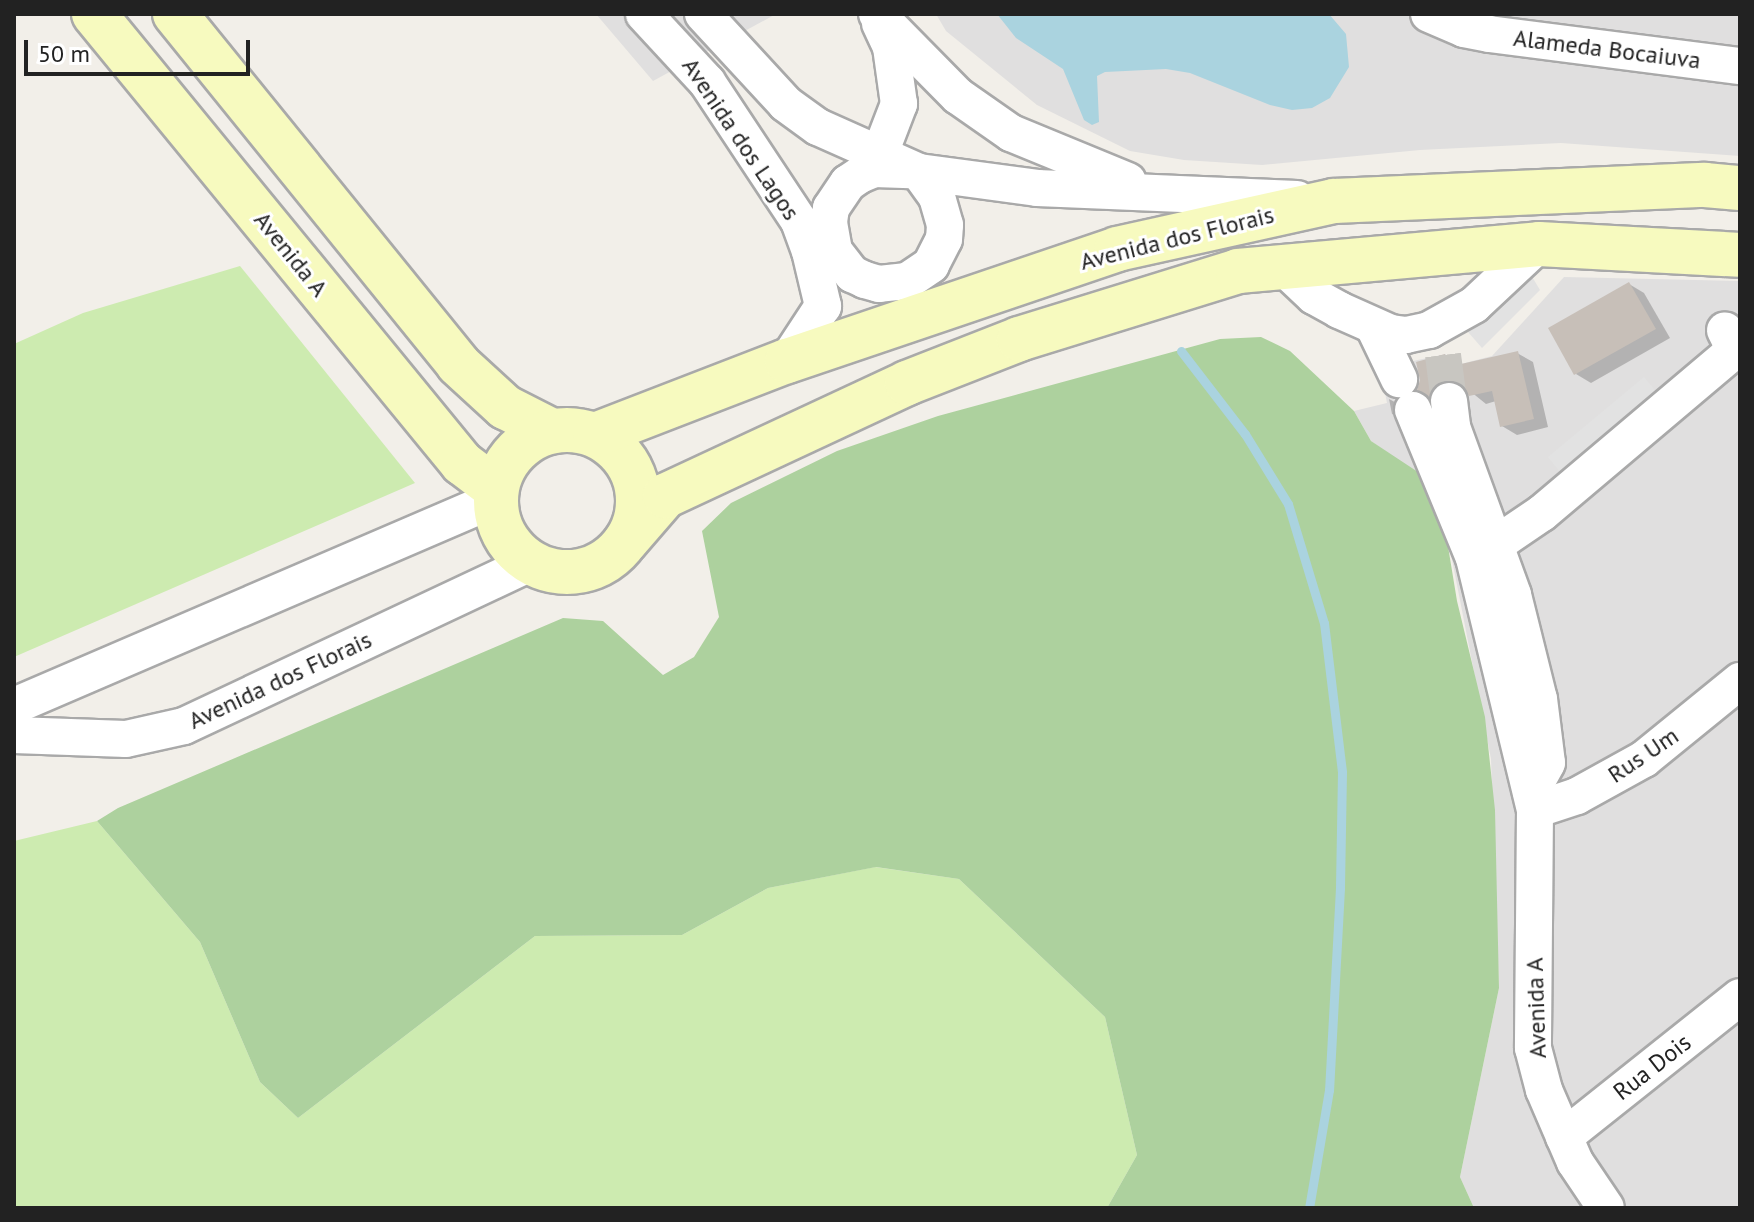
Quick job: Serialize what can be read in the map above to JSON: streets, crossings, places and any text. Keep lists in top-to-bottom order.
{
  "streets": {
    "street": [
      "Alameda Bocaiuva",
      "Avenida dos Lagos",
      "Avenida dos Florais",
      "Avenida A",
      "Rus Um",
      "Rua Dois"
    ]
  },
  "crossings": [
    ["Avenida dos Florais", "Avenida A"],
    ["Avenida A", "Rus Um"],
    ["Avenida A", "Rua Dois"]
  ],
  "scale_bar": "50 m"
}
